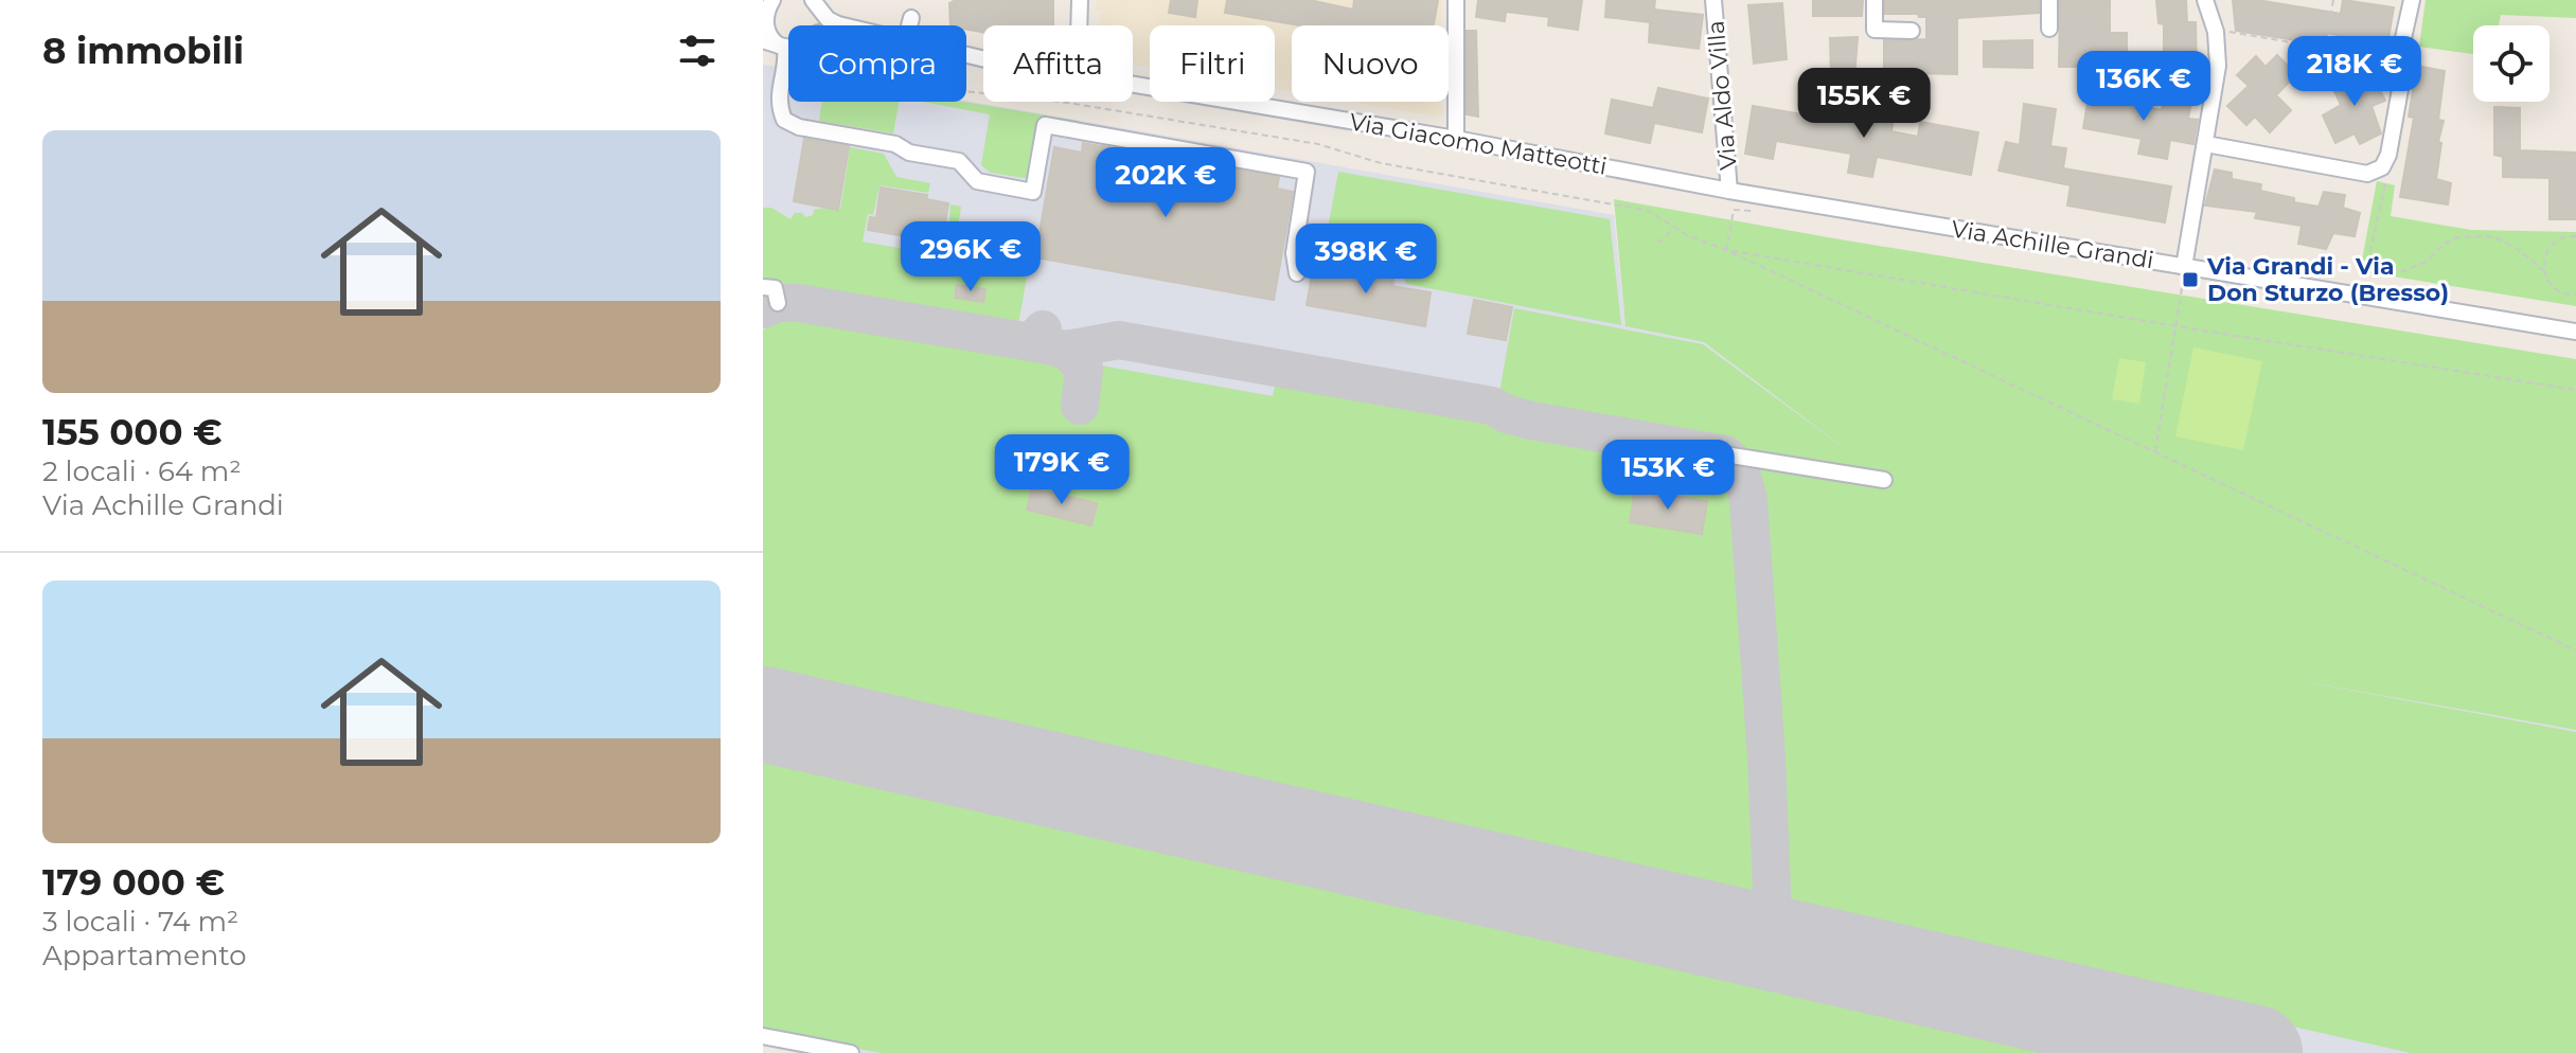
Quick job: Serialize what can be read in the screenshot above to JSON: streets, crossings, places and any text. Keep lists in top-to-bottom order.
{
  "streets": {
    "street": ["Via Aldo Villa", "Via Giacomo Matteotti", "Via Achille Grandi"]
  },
  "crossings": [
    ["Via Aldo Villa", "Via Giacomo Matteotti"],
    ["Via Aldo Villa", "Via Achille Grandi"],
    ["Via Giacomo Matteotti", "Via Achille Grandi"]
  ],
  "places": {
    "transit": ["Via Grandi - Via Don Sturzo (Bresso)"]
  },
  "page": {
    "heading": "8 immobili",
    "chip": [
      "Compra",
      "Affitta",
      "Filtri",
      "Nuovo"
    ],
    "price": [
      "218K €",
      "136K €",
      "155K €",
      "202K €",
      "296K €",
      "398K €",
      "179K €",
      "153K €"
    ],
    "list": [
      {
        "name": "155 000 €",
        "note": "2 locali · 64 m² · Via Achille Grandi"
      },
      {
        "name": "179 000 €",
        "note": "3 locali · 74 m² · Appartamento"
      }
    ]
  }
}
